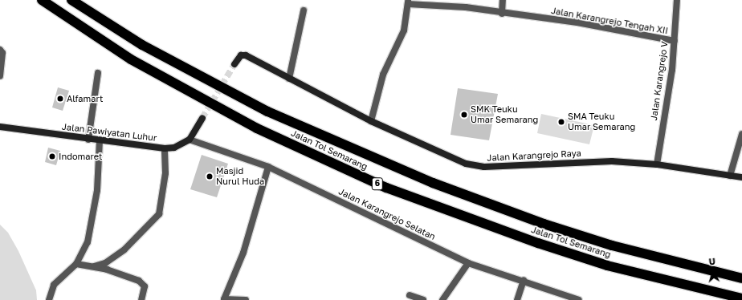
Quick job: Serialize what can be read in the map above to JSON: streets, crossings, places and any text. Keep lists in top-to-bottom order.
{
  "streets": {
    "highway": ["Jalan Tol Semarang", "6"],
    "main road": ["Jalan Pawiyatan Luhur", "Jalan Karangrejo Raya"],
    "street": ["Jalan Karangrejo Tengah XII", "Jalan Karangrejo V", "Jalan Karangrejo Selatan"]
  },
  "crossings": [
    ["Jalan Karangrejo Tengah XII", "Jalan Karangrejo V"],
    ["Jalan Karangrejo V", "Jalan Karangrejo Raya"],
    ["Jalan Pawiyatan Luhur", "Jalan Karangrejo Selatan"]
  ],
  "places": [
    "Alfamart",
    "SMK Teuku Umar Semarang",
    "SMA Teuku Umar Semarang",
    "Indomaret",
    "Masjid Nurul Huda"
  ],
  "north": "top"
}
